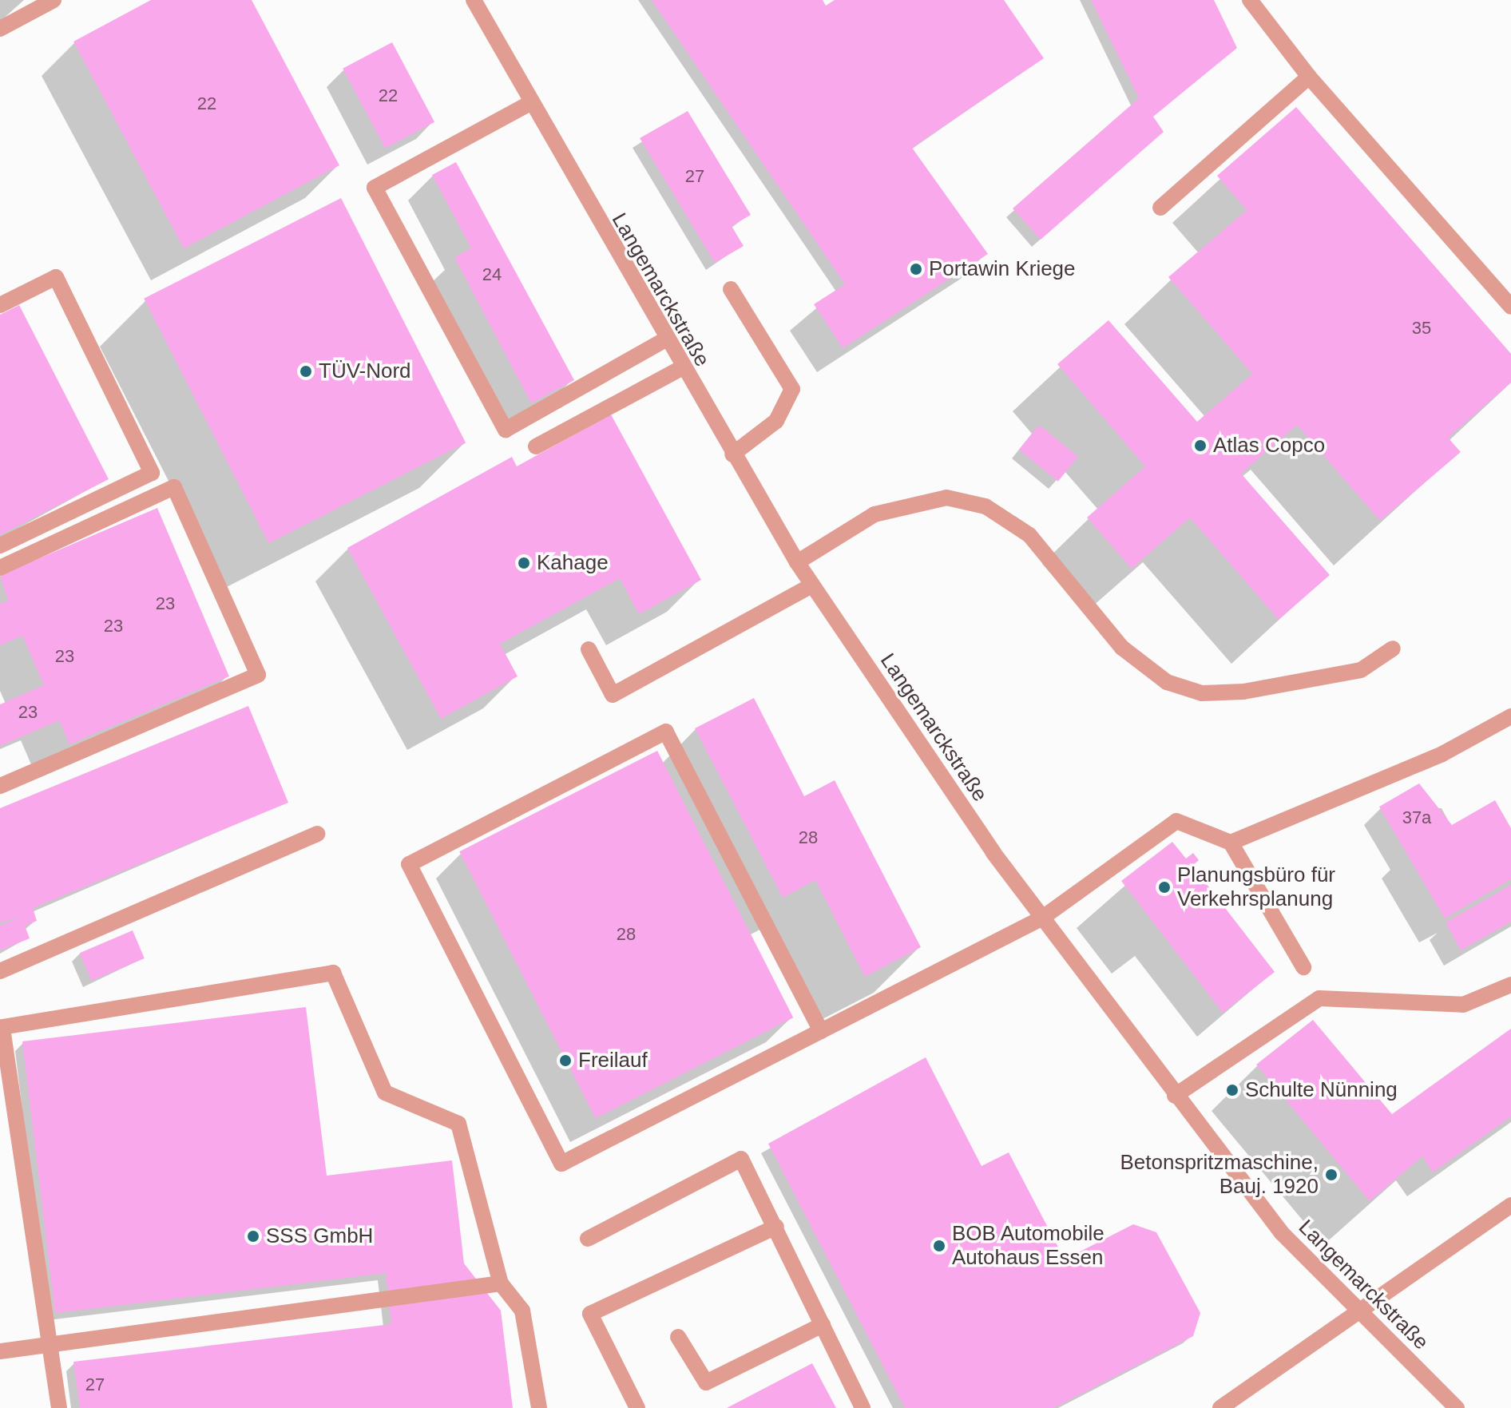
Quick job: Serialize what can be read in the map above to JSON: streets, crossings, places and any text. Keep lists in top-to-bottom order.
{
  "streets": {
    "street": ["Langemarckstraße"]
  },
  "places": [
    "Portawin Kriege",
    "TÜV-Nord",
    "Atlas Copco",
    "Kahage",
    "Planungsbüro für Verkehrsplanung",
    "Freilauf",
    "Schulte Nünning",
    "Betonspritzmaschine, Bauj. 1920",
    "SSS GmbH",
    "BOB Automobile Autohaus Essen"
  ],
  "house_numbers": [
    "22",
    "22",
    "27",
    "24",
    "35",
    "23",
    "23",
    "23",
    "23",
    "37a",
    "28",
    "28",
    "27"
  ]
}
